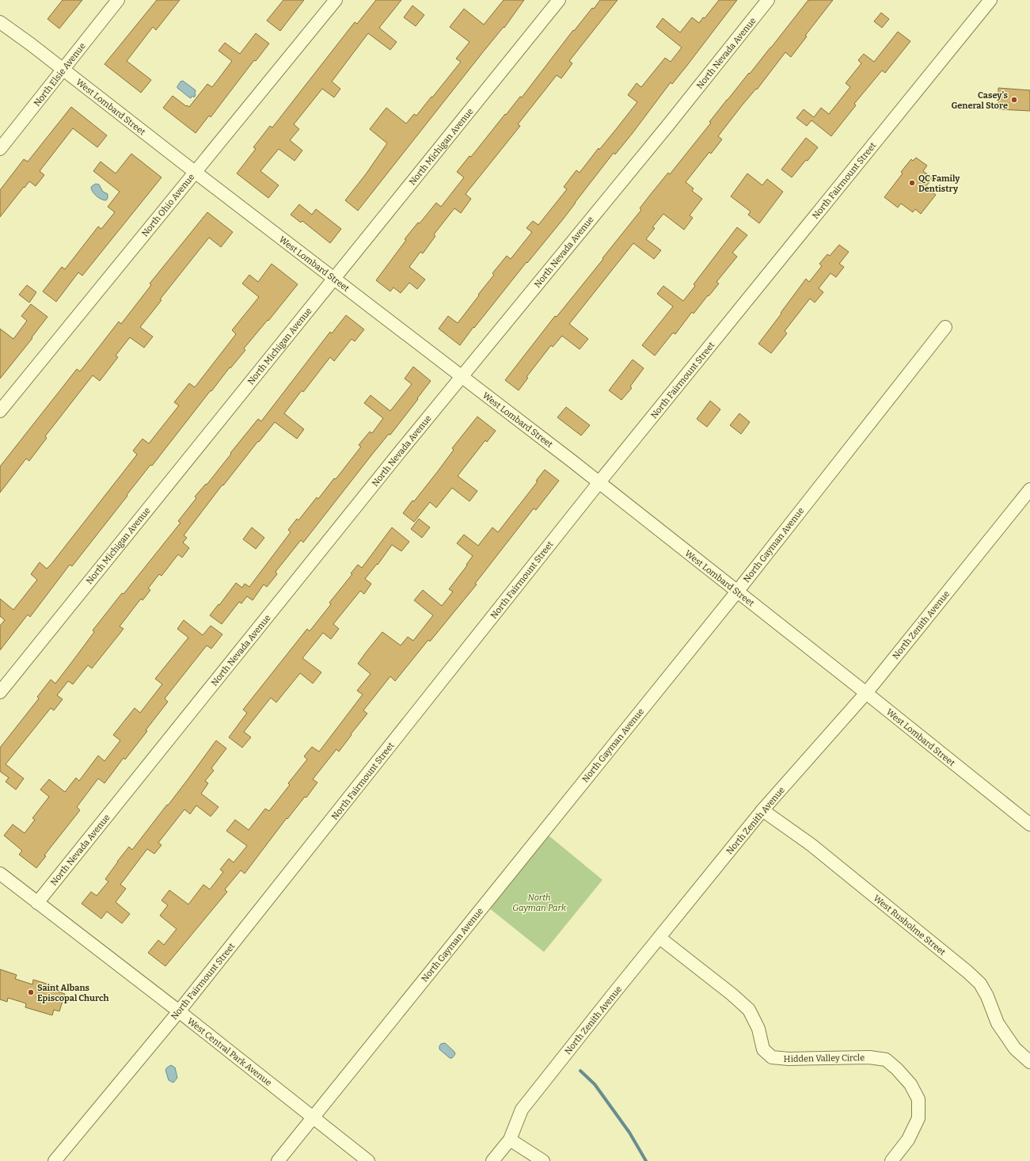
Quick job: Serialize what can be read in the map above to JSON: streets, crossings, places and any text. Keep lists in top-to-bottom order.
{
  "streets": {
    "street": [
      "North Nevada Avenue",
      "North Elsie Avenue",
      "West Lombard Street",
      "North Michigan Avenue",
      "North Fairmount Street",
      "North Ohio Avenue",
      "North Gayman Avenue",
      "North Zenith Avenue",
      "West Rusholme Street",
      "West Central Park Avenue",
      "Hidden Valley Circle"
    ]
  },
  "crossings": [
    ["North Nevada Avenue", "West Lombard Street"],
    ["North Nevada Avenue", "West Central Park Avenue"],
    ["North Elsie Avenue", "West Lombard Street"],
    ["West Lombard Street", "North Michigan Avenue"],
    ["West Lombard Street", "North Fairmount Street"],
    ["West Lombard Street", "North Ohio Avenue"],
    ["West Lombard Street", "North Gayman Avenue"],
    ["West Lombard Street", "North Zenith Avenue"],
    ["North Fairmount Street", "West Central Park Avenue"],
    ["North Gayman Avenue", "West Central Park Avenue"],
    ["North Zenith Avenue", "West Rusholme Street"],
    ["North Zenith Avenue", "Hidden Valley Circle"]
  ],
  "parks": ["North Gayman Park"],
  "places": ["Casey's General Store", "QC Family Dentistry", "Saint Albans Episcopal Church"]
}
